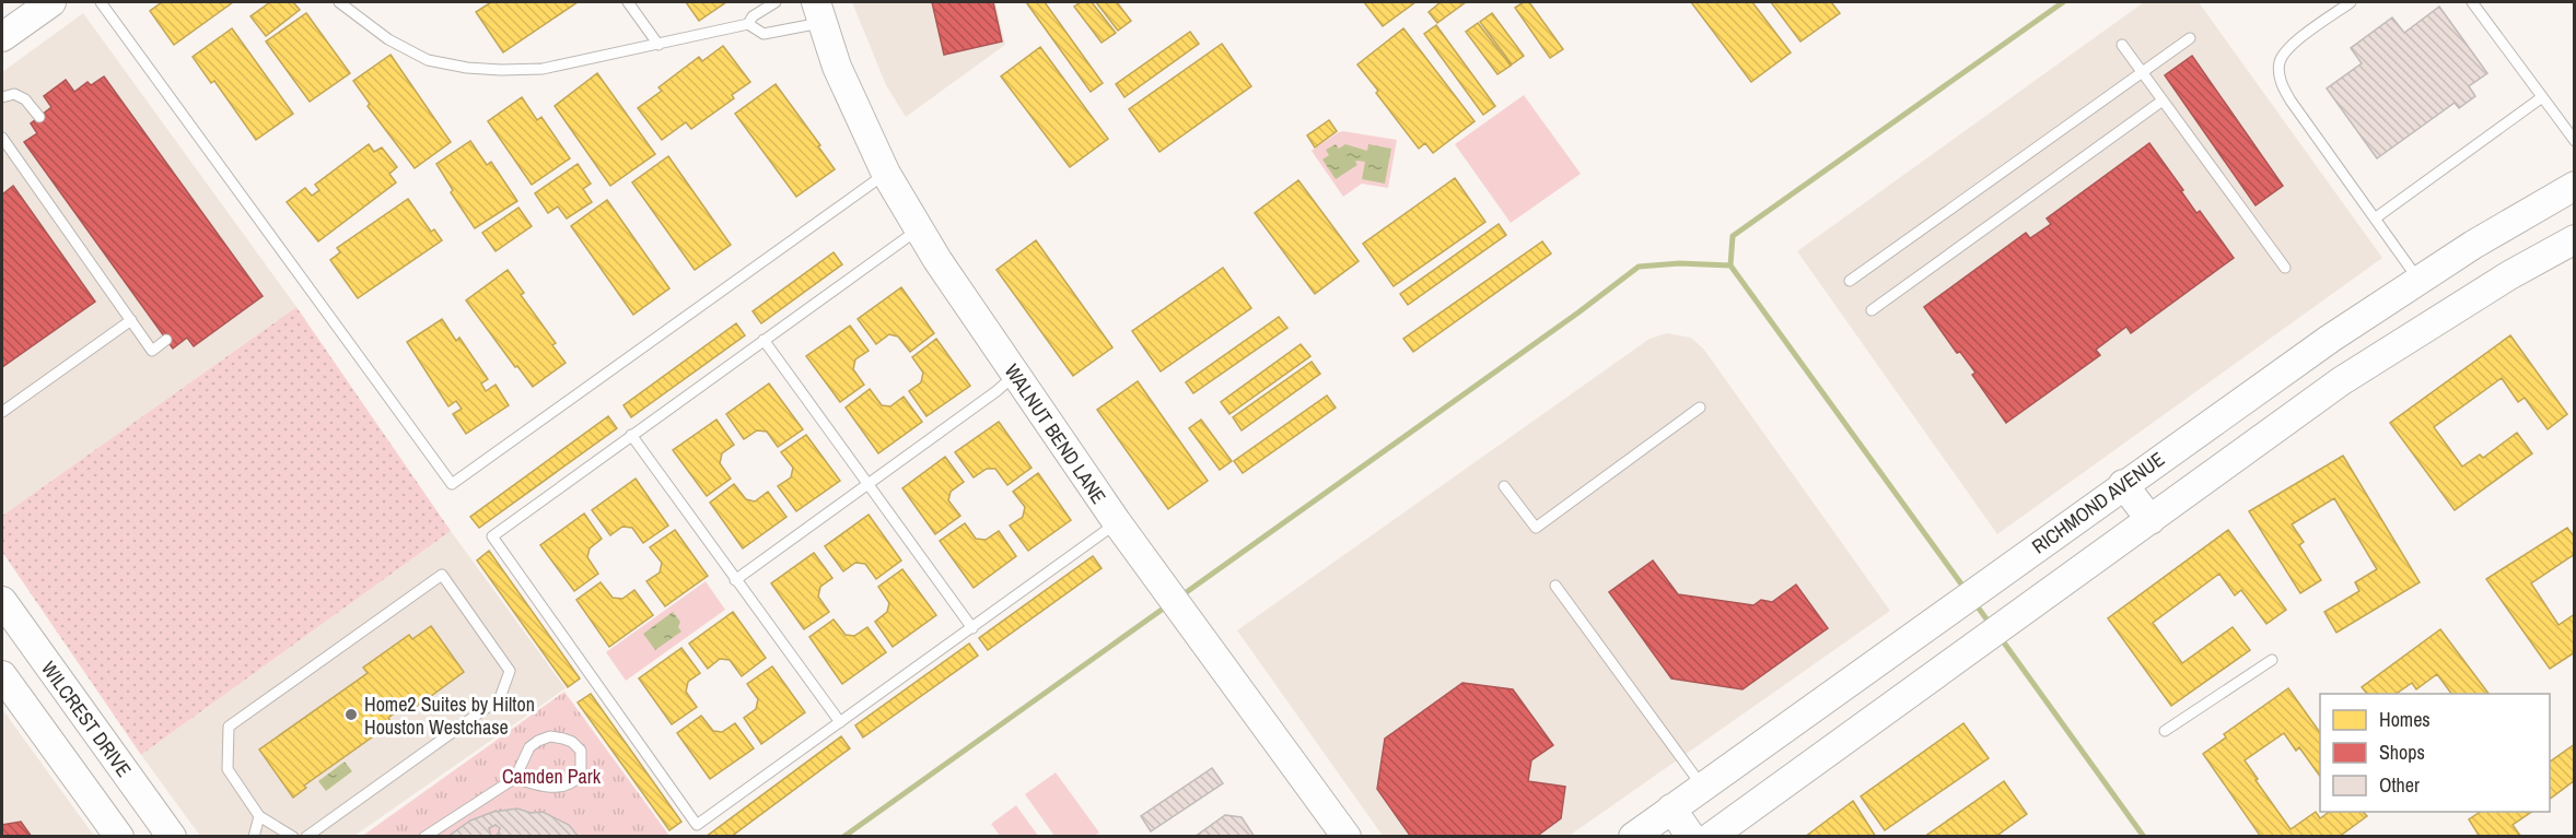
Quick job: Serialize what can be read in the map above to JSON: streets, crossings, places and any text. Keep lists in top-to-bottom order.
{
  "streets": {
    "main road": ["WALNUT BEND LANE", "RICHMOND AVENUE", "WILCREST DRIVE"]
  },
  "parks": ["Camden Park"],
  "places": ["Home2 Suites by Hilton Houston Westchase"],
  "legend": ["Homes", "Shops", "Other"]
}
